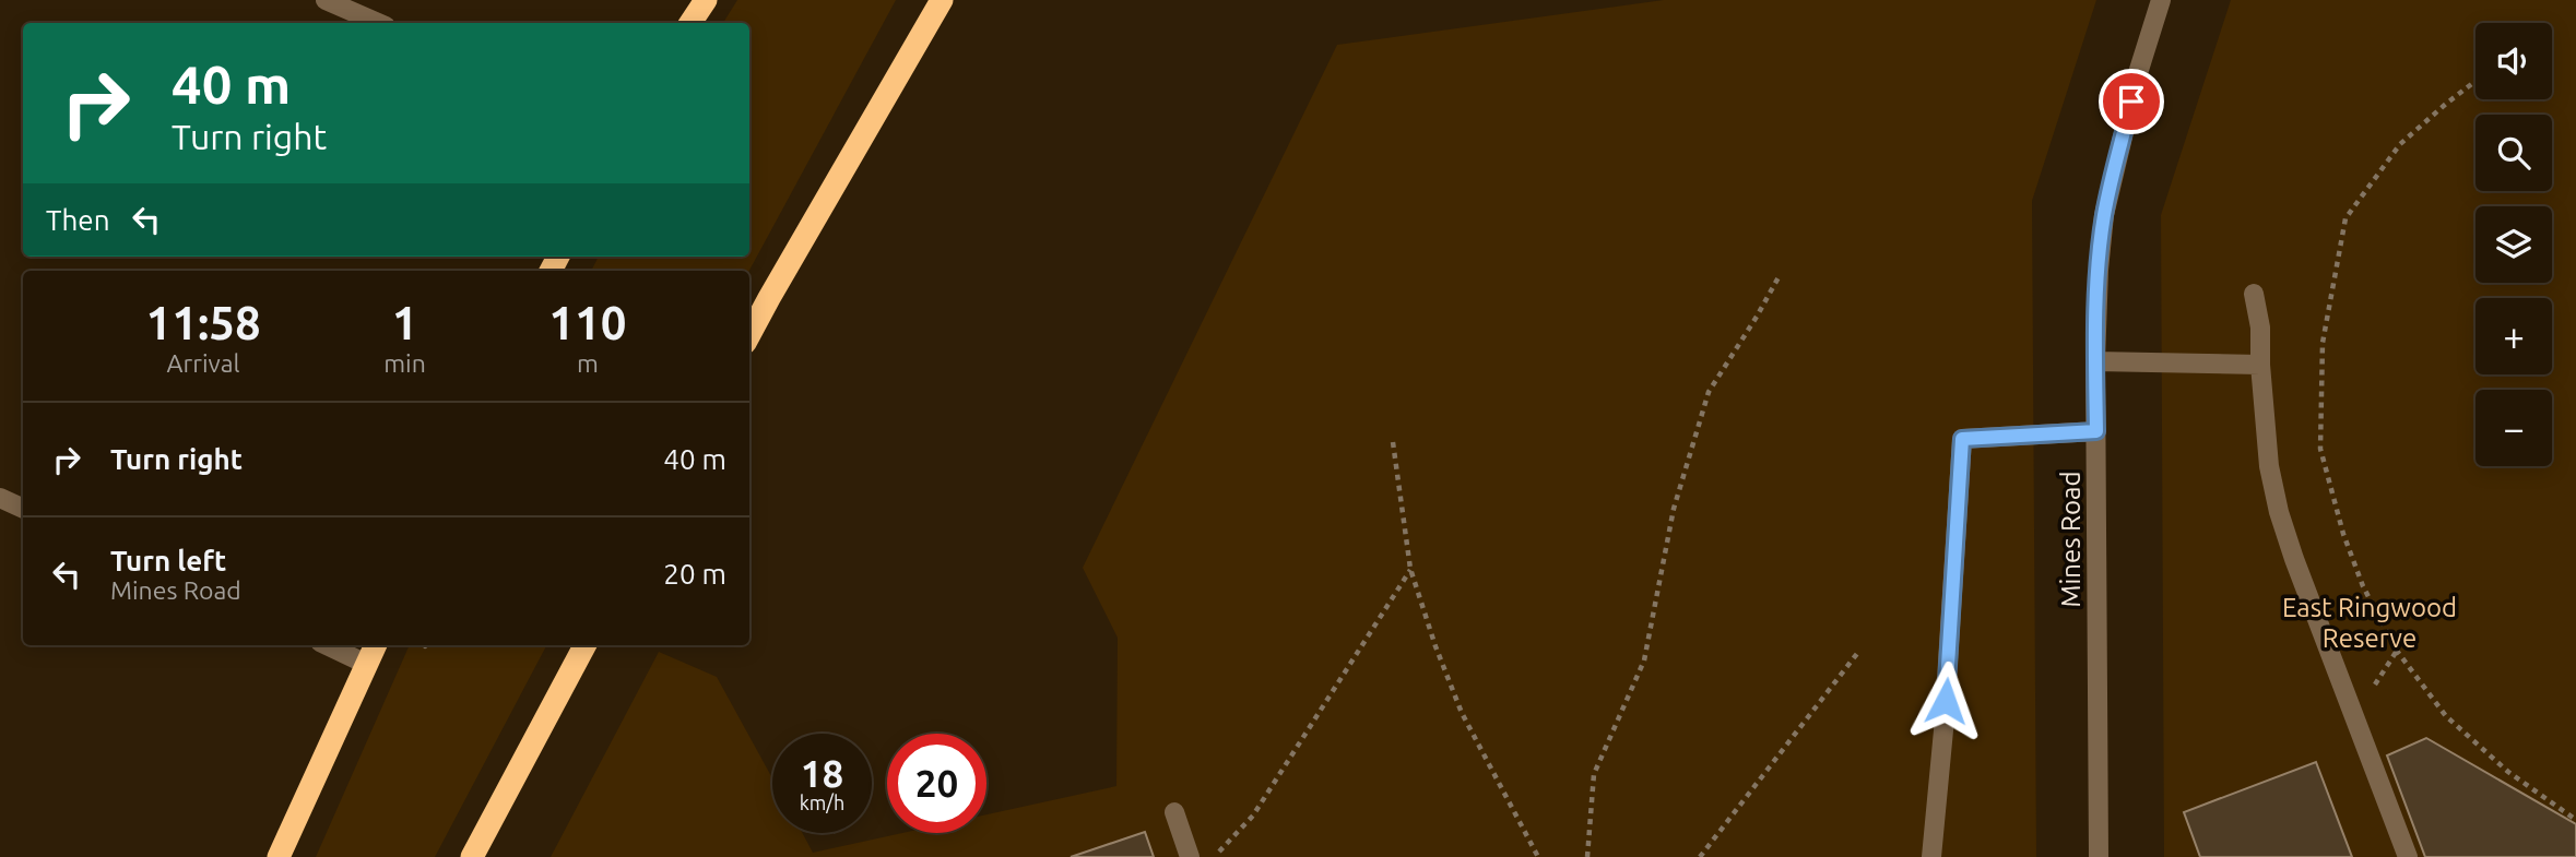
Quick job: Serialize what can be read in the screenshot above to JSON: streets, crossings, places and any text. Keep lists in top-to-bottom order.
{
  "streets": {
    "street": ["Mines Road"]
  },
  "parks": ["East Ringwood Reserve"],
  "page": {
    "map_buttons": ["+", "−"],
    "turn": ["40 m", "Turn right"],
    "then": "Then",
    "eta": [
      "11:58",
      "Arrival",
      "1",
      "min",
      "110",
      "m"
    ],
    "list": [
      {
        "name": "Turn right",
        "value": "40 m"
      },
      {
        "name": "Turn left",
        "note": "Mines Road",
        "value": "20 m"
      }
    ],
    "speed": "18 km/h",
    "limit": "20"
  }
}
